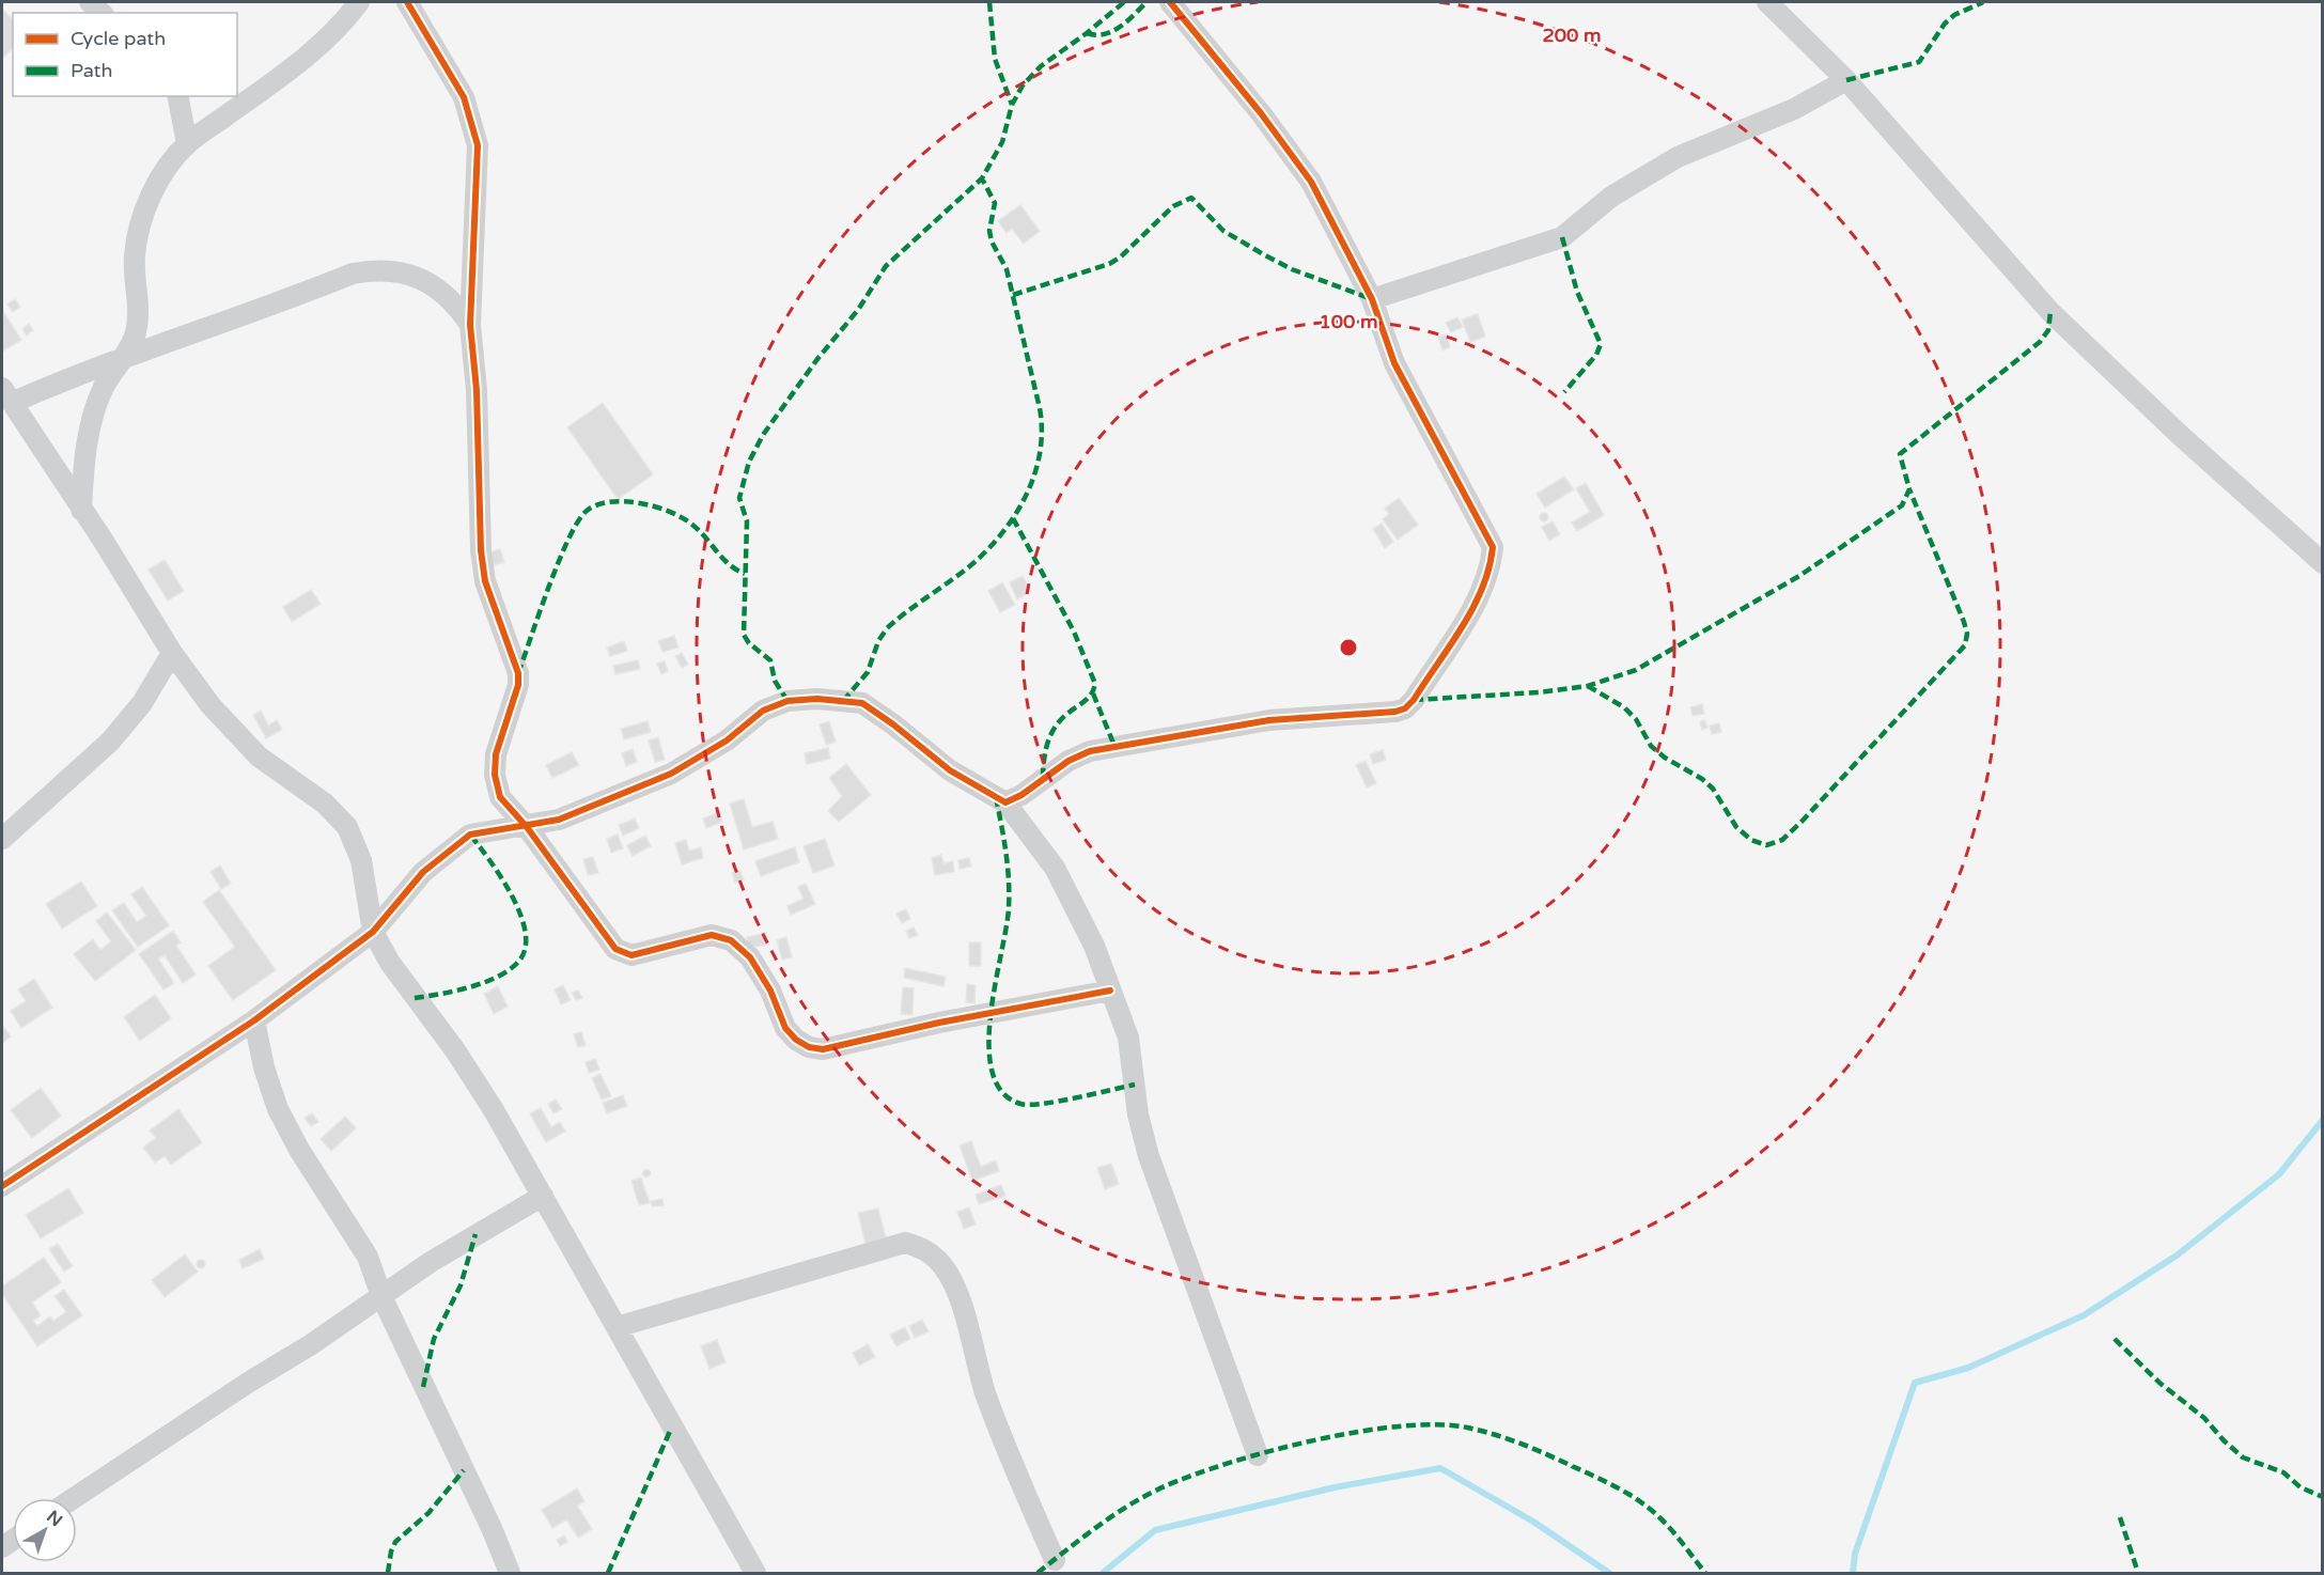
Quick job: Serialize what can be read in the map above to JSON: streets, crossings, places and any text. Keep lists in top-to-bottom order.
{
  "legend": ["Cycle path", "Path"],
  "north": "top right",
  "rings": ["200 m", "100 m"]
}
